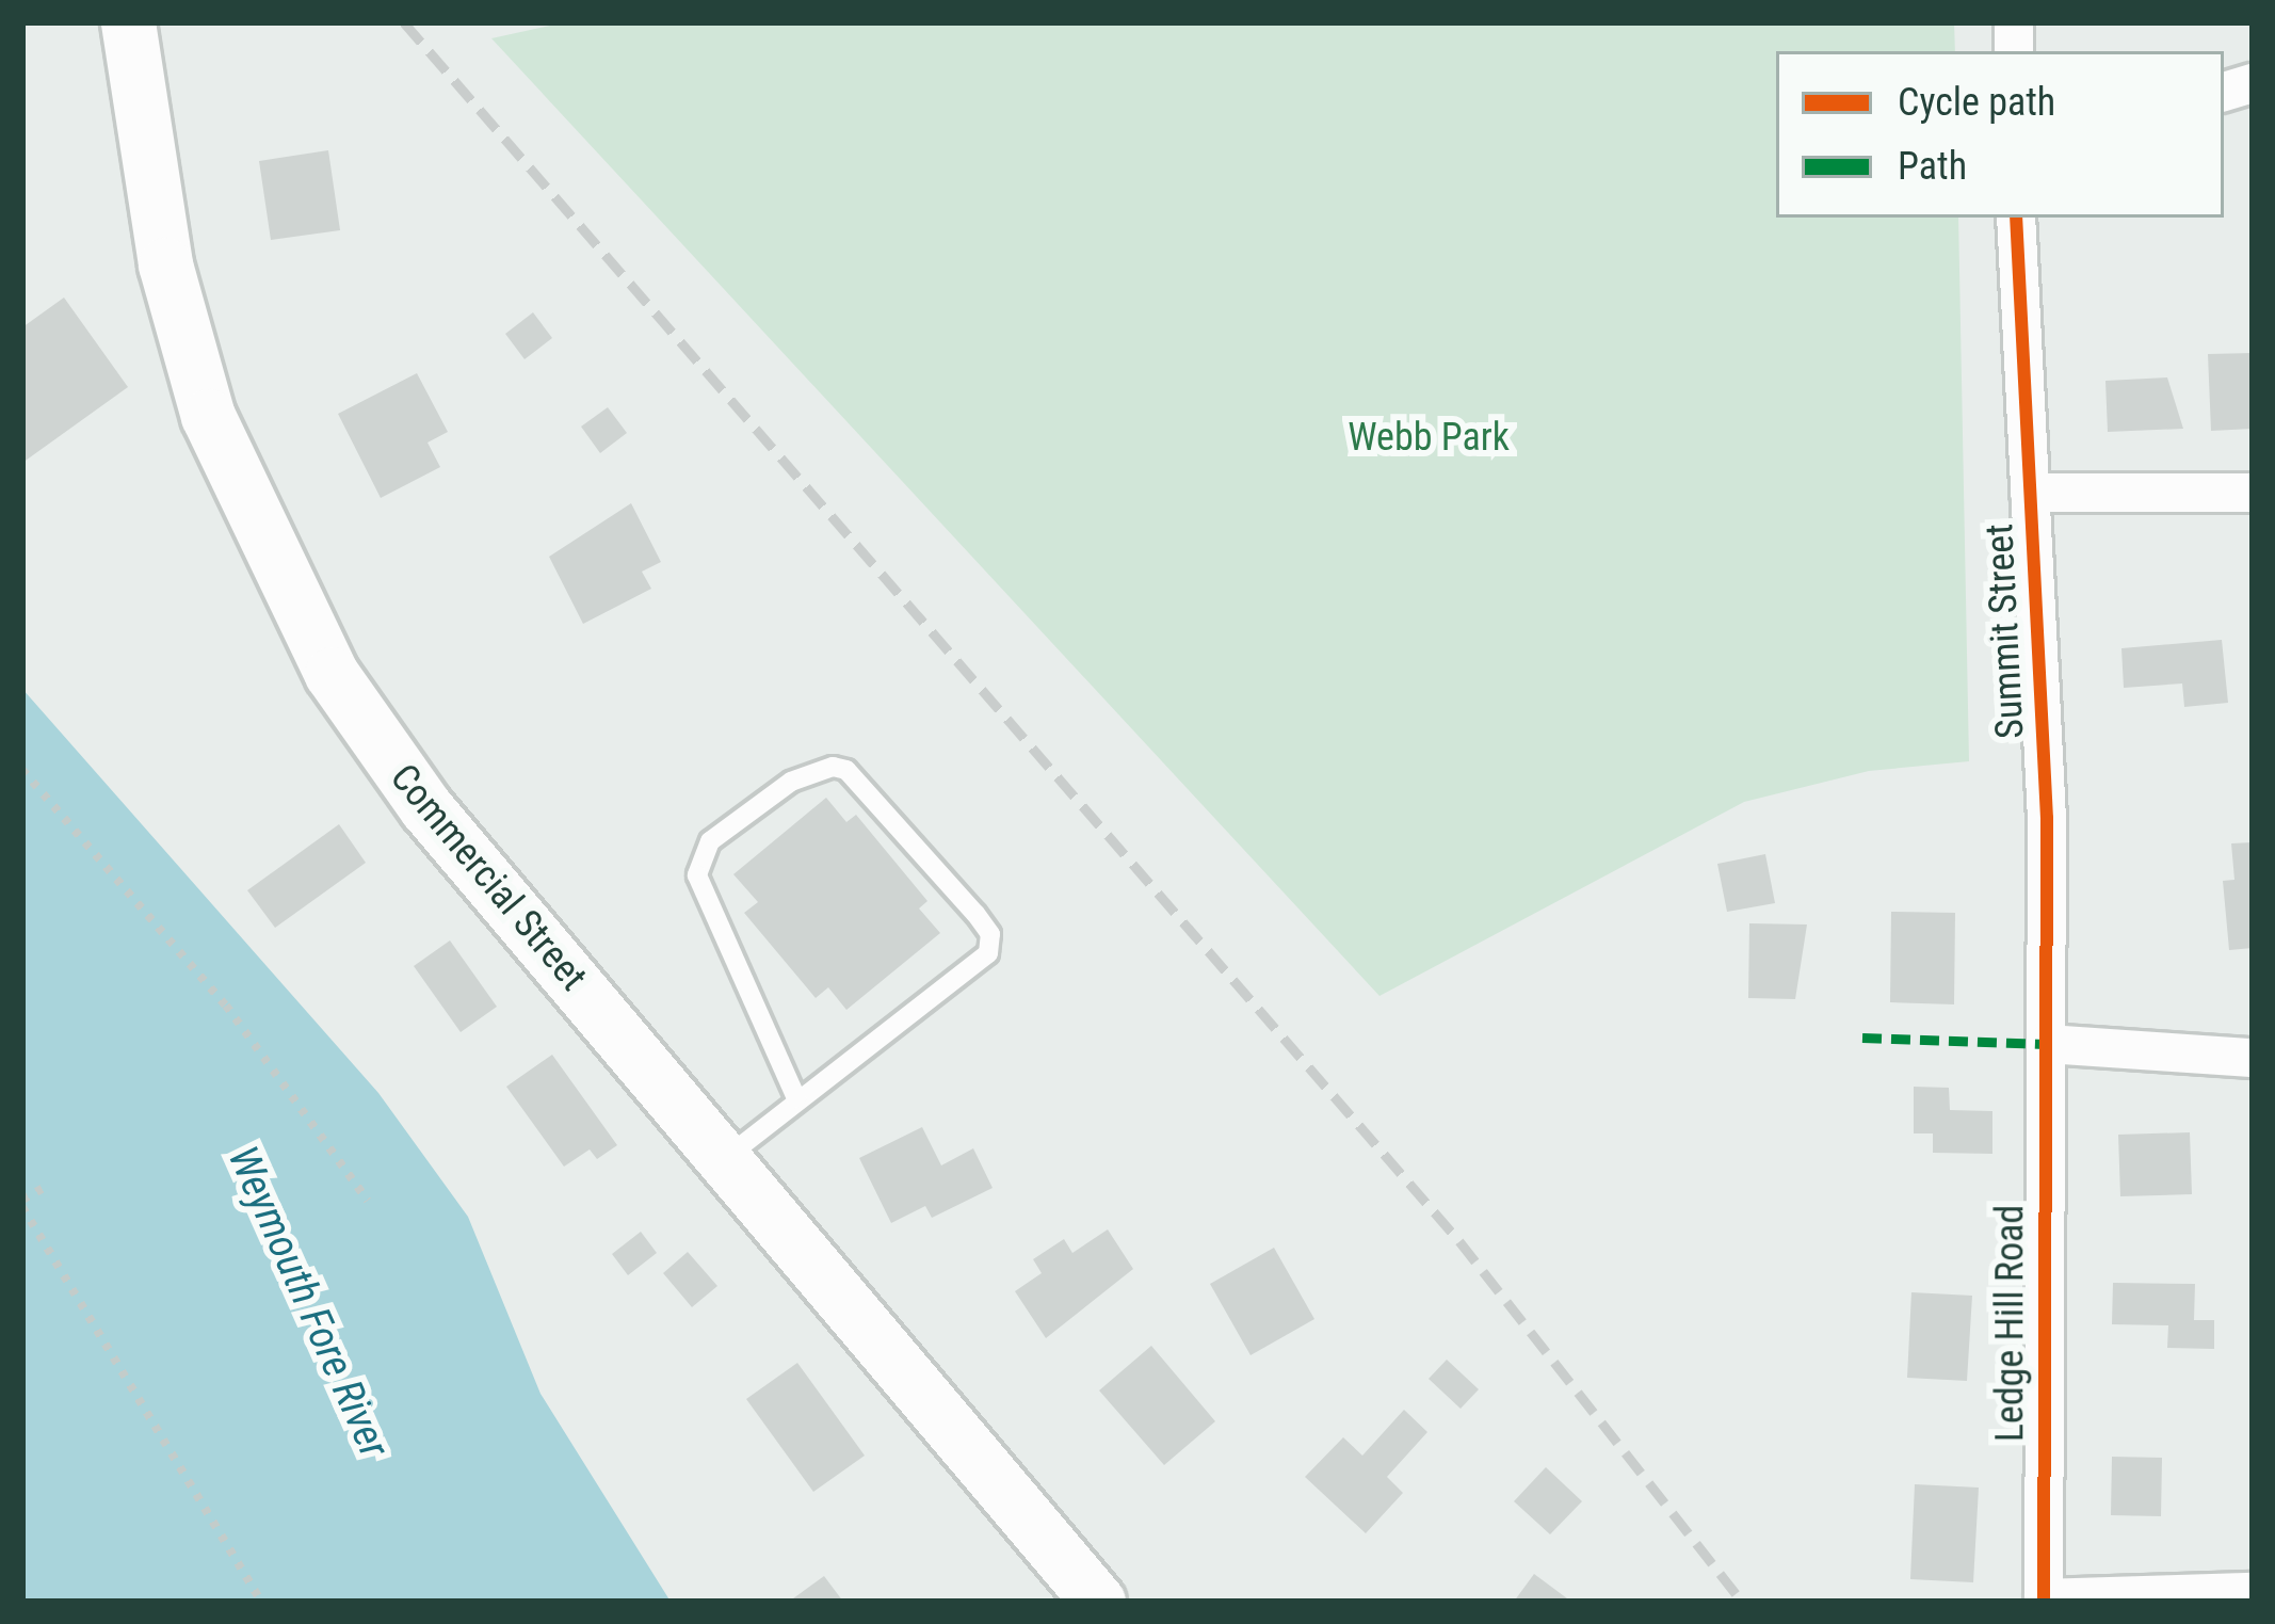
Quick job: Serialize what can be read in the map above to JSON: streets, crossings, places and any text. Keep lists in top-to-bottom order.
{
  "streets": {
    "main road": ["Commercial Street"],
    "street": ["Summit Street", "Ledge Hill Road"]
  },
  "crossings": [
    ["Summit Street", "Ledge Hill Road"]
  ],
  "water": ["Weymouth Fore River"],
  "parks": ["Webb Park"],
  "legend": ["Cycle path", "Path"]
}
